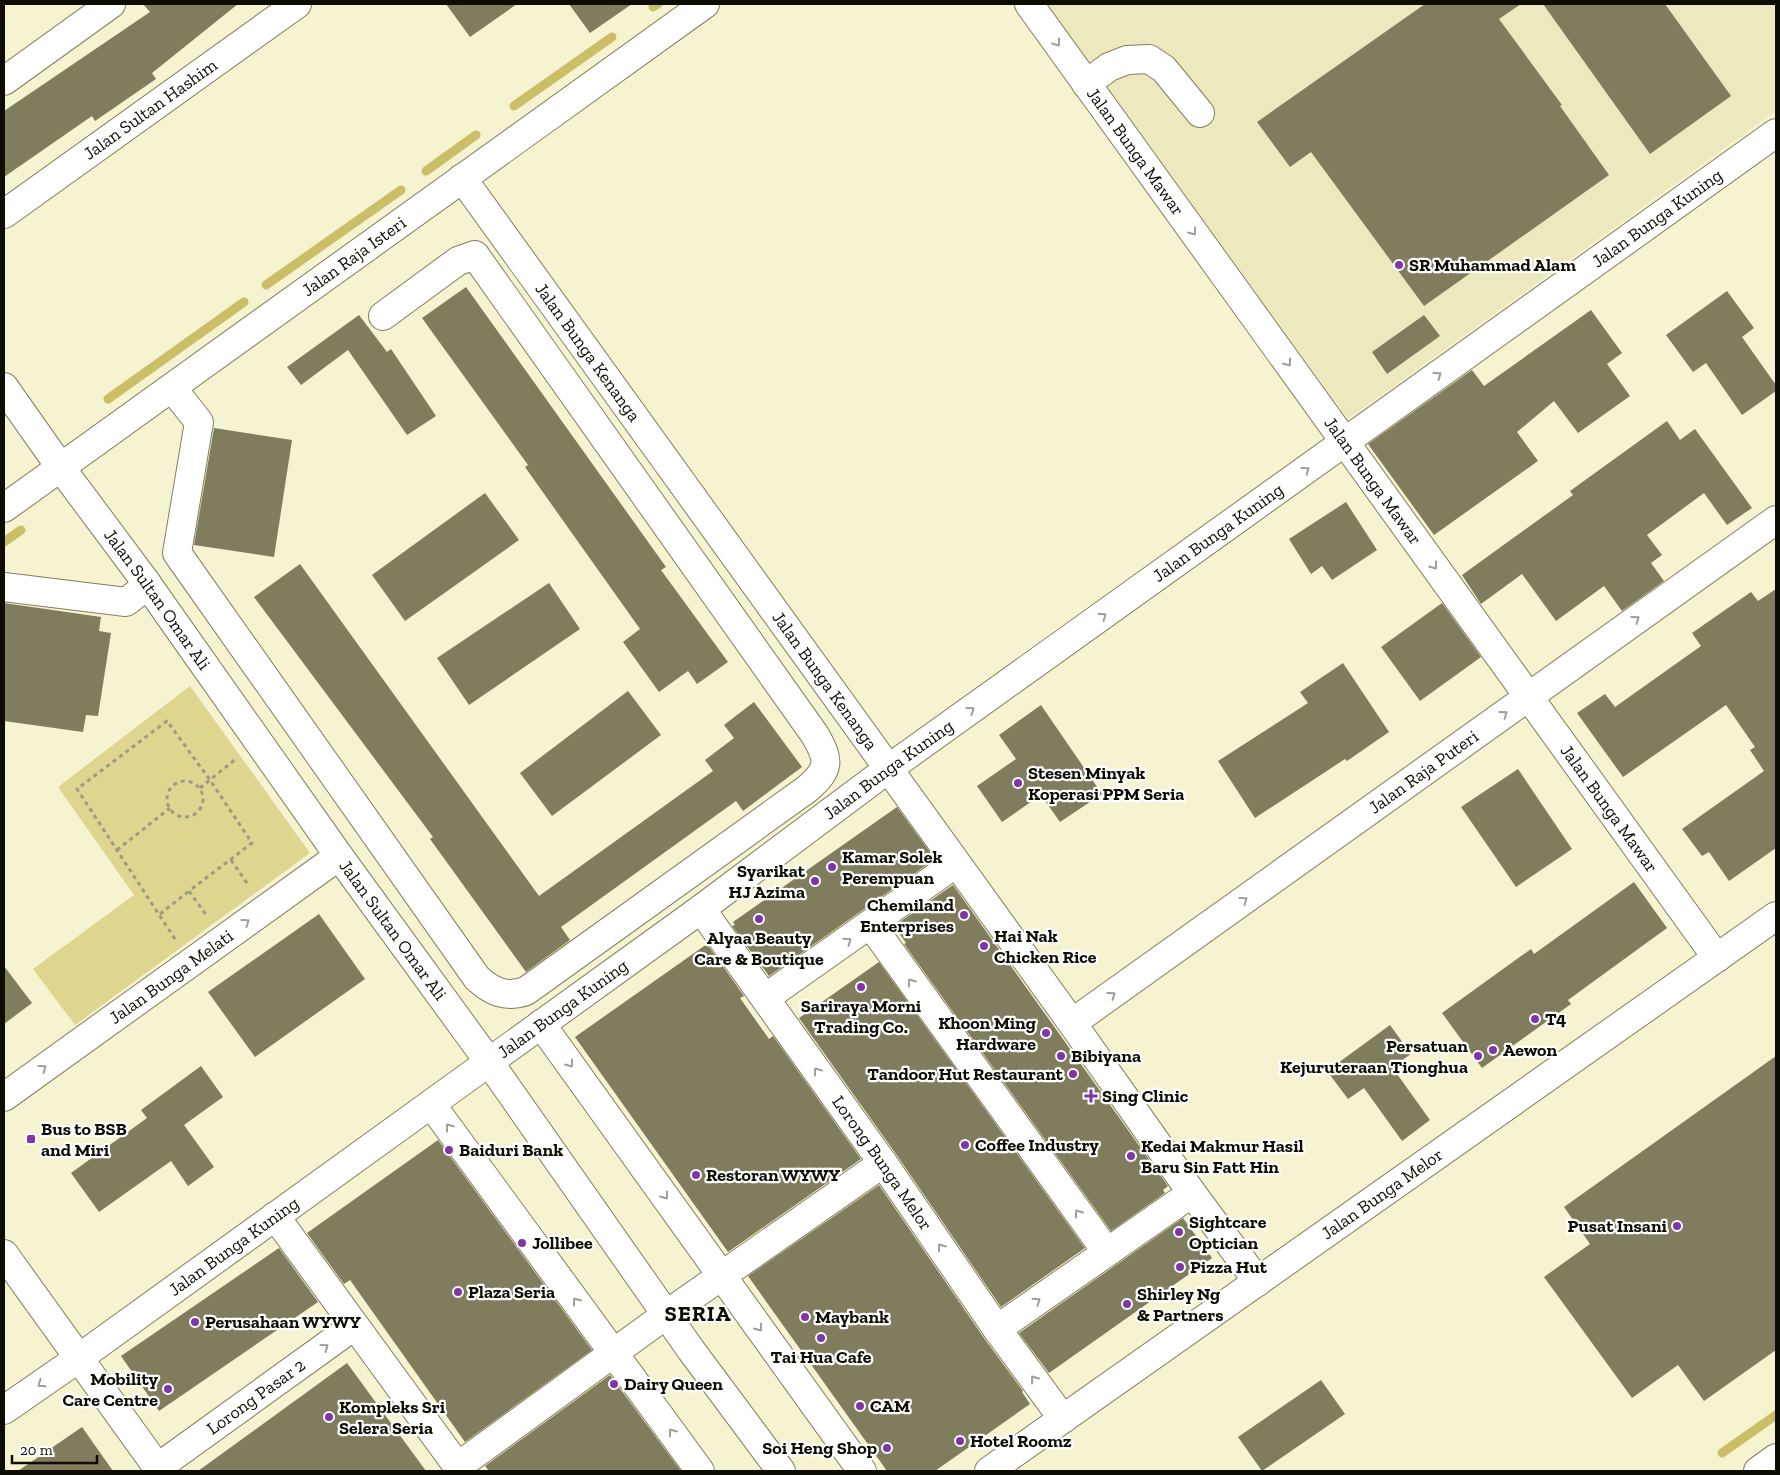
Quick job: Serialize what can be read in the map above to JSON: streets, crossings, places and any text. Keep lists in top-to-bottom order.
{
  "streets": {
    "street": [
      "Jalan Sultan Hashim",
      "Jalan Bunga Mawar",
      "Jalan Bunga Kuning",
      "Jalan Raja Isteri",
      "Jalan Bunga Kenanga",
      "Jalan Sultan Omar Ali",
      "Jalan Raja Puteri",
      "Jalan Bunga Melati",
      "Lorong Bunga Melor",
      "Jalan Bunga Melor",
      "Lorong Pasar 2"
    ]
  },
  "crossings": [
    ["Jalan Bunga Mawar", "Jalan Bunga Kuning"],
    ["Jalan Bunga Mawar", "Jalan Raja Puteri"],
    ["Jalan Bunga Mawar", "Jalan Bunga Melor"],
    ["Jalan Bunga Kuning", "Jalan Bunga Kenanga"],
    ["Jalan Bunga Kuning", "Jalan Sultan Omar Ali"],
    ["Jalan Bunga Kuning", "Lorong Bunga Melor"],
    ["Jalan Raja Isteri", "Jalan Bunga Kenanga"],
    ["Jalan Raja Isteri", "Jalan Sultan Omar Ali"],
    ["Jalan Bunga Kenanga", "Jalan Raja Puteri"],
    ["Jalan Bunga Kenanga", "Jalan Bunga Melor"],
    ["Jalan Sultan Omar Ali", "Jalan Bunga Melati"],
    ["Lorong Bunga Melor", "Jalan Bunga Melor"]
  ],
  "one_way": [
    "Jalan Bunga Mawar",
    "Jalan Bunga Kuning",
    "Jalan Raja Puteri",
    "Jalan Bunga Melati",
    "Lorong Pasar 2"
  ],
  "districts": ["SERIA"],
  "places": {
    "other": [
      "SR Muhammad Alam",
      "Stesen Minyak Koperasi PPM Seria",
      "Kamar Solek Perempuan",
      "Syarikat HJ Azima",
      "Chemiland Enterprises",
      "Alyaa Beauty Care & Boutique",
      "Hai Nak Chicken Rice",
      "Sariraya Morni Trading Co.",
      "T4",
      "Khoon Ming Hardware",
      "Aewon",
      "Bibiyana",
      "Persatuan Kejuruteraan Tionghua",
      "Tandoor Hut Restaurant",
      "Coffee Industry",
      "Baiduri Bank",
      "Kedai Makmur Hasil Baru Sin Fatt Hin",
      "Restoran WYWY",
      "Pusat Insani",
      "Sightcare Optician",
      "Jollibee",
      "Pizza Hut",
      "Plaza Seria",
      "Shirley Ng & Partners",
      "Maybank",
      "Perusahaan WYWY",
      "Tai Hua Cafe",
      "Dairy Queen",
      "Mobility Care Centre",
      "CAM",
      "Kompleks Sri Selera Seria",
      "Hotel Roomz",
      "Soi Heng Shop"
    ],
    "health": ["Sing Clinic"],
    "transit": ["Bus to BSB and Miri"]
  },
  "scale_bar": "20 m"
}
